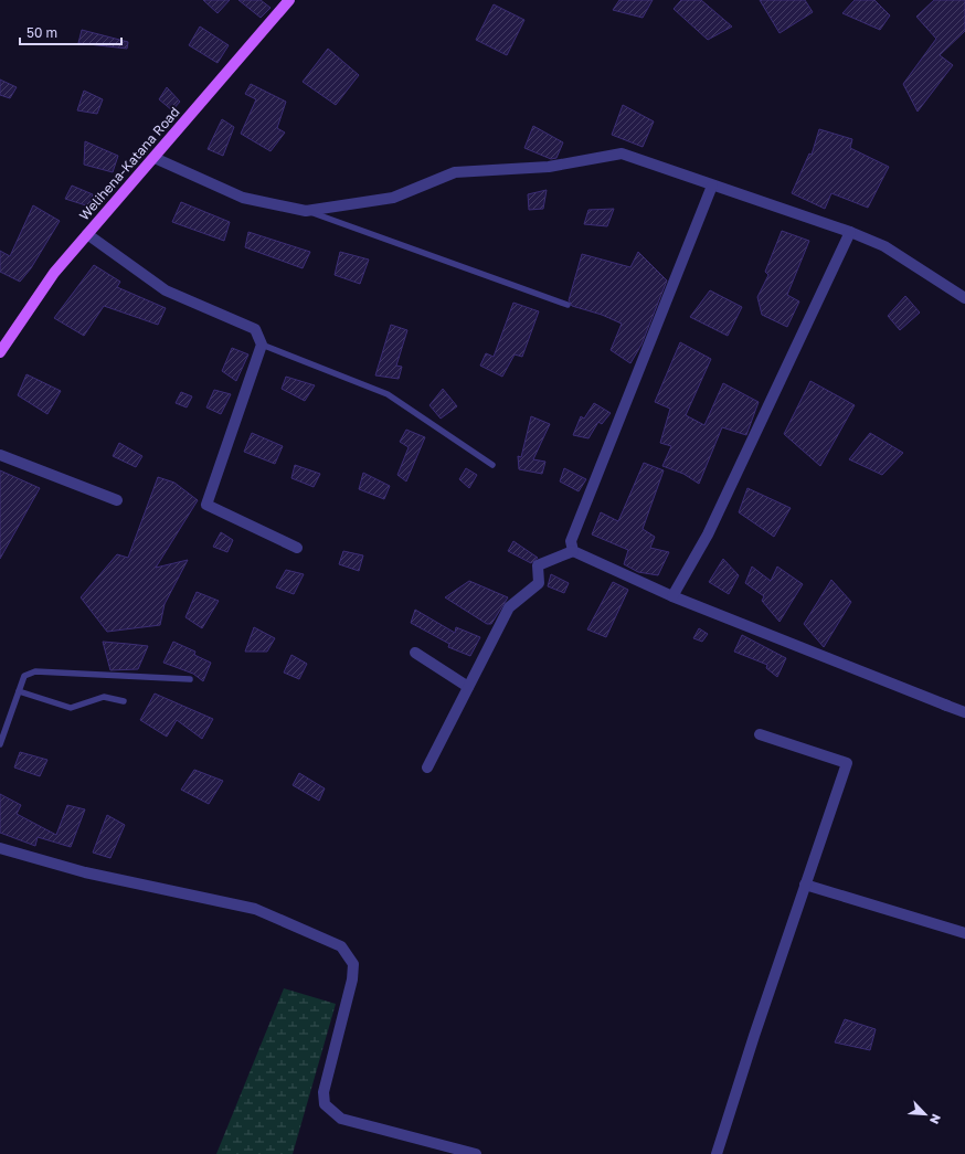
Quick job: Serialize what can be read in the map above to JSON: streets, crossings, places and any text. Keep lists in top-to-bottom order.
{
  "streets": {
    "main road": ["Welihena-Katana Road"]
  },
  "scale_bar": "50 m",
  "north": "bottom right"
}
